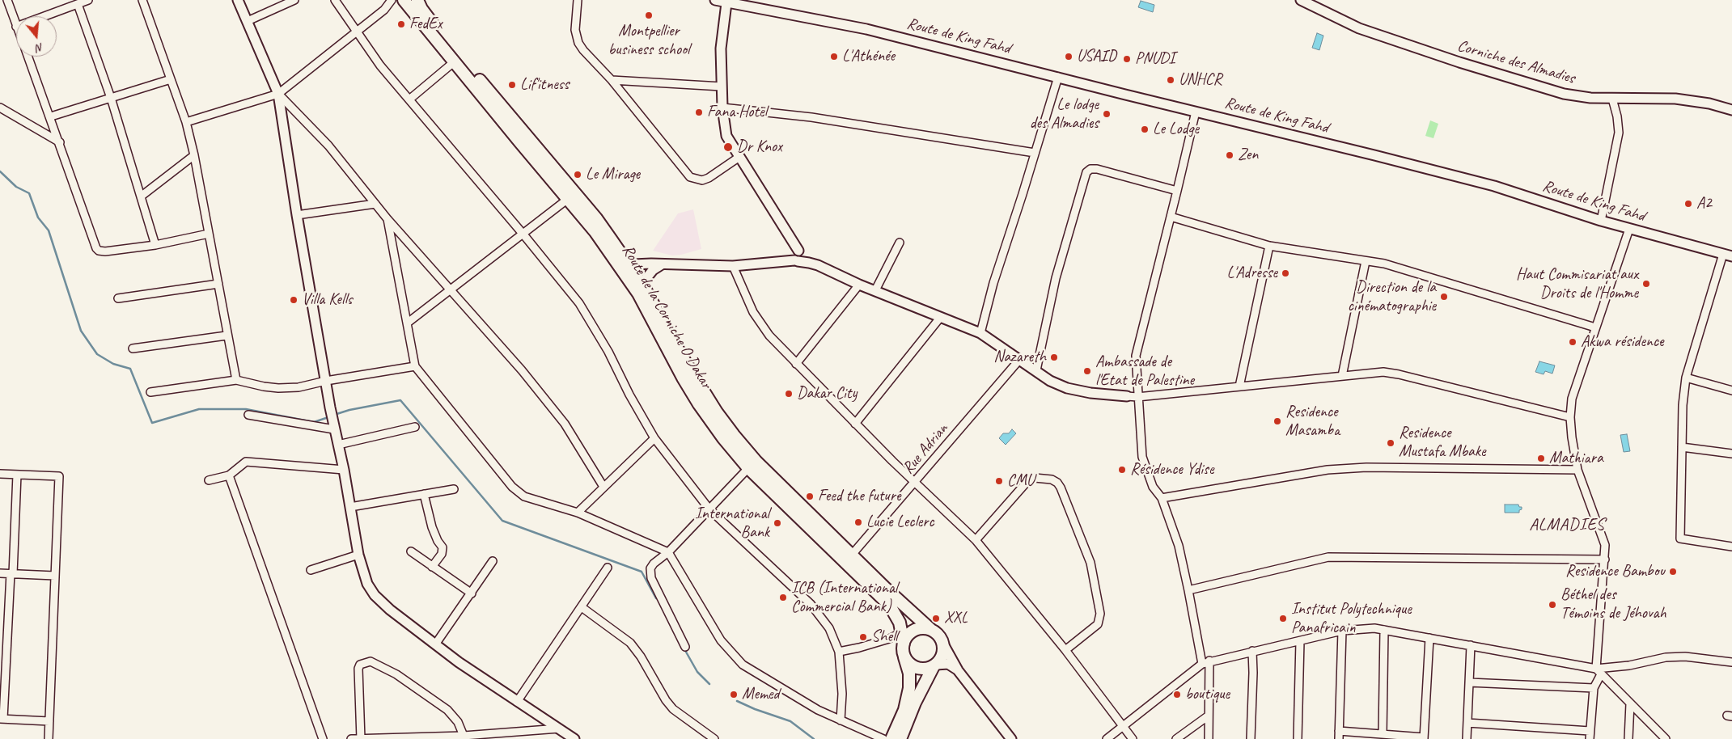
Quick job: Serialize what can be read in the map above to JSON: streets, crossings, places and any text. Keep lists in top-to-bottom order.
{
  "streets": {
    "highway": ["Route de la Corniche O Dakar"],
    "street": ["Route de King Fahd", "Corniche des Almadies", "Rue Adrian"]
  },
  "crossings": [
    ["Route de la Corniche O Dakar", "Rue Adrian"]
  ],
  "districts": ["ALMADIES"],
  "places": [
    "Montpellier business school",
    "FedEx",
    "L'Athénée",
    "USAID",
    "PNUDI",
    "UNHCR",
    "Lif'itness",
    "Fana Hotel",
    "Le lodge des Almadies",
    "Le Lodge",
    "Dr Knox",
    "Zen",
    "Le Mirage",
    "A2",
    "L'Adresse",
    "Haut Commisariat aux Droits de l'Homme",
    "Direction de la cinématographie",
    "Villa Kells",
    "Akwa résidence",
    "Nazareth",
    "Ambassade de l'Etat de Palestine",
    "Dakar City",
    "Residence Masamba",
    "Residence Mustafa Mbake",
    "Mathiara",
    "Résidence Ydise",
    "CMU",
    "Feed the future",
    "Lucie Leclerc",
    "International Bank",
    "Residence Bambou",
    "ICB (International Commercial Bank)",
    "Béthel des Témoins de Jéhovah",
    "XXL",
    "Institut Polytechnique Panafricain",
    "Shell",
    "Memed",
    "boutique"
  ],
  "north": "bottom"
}
